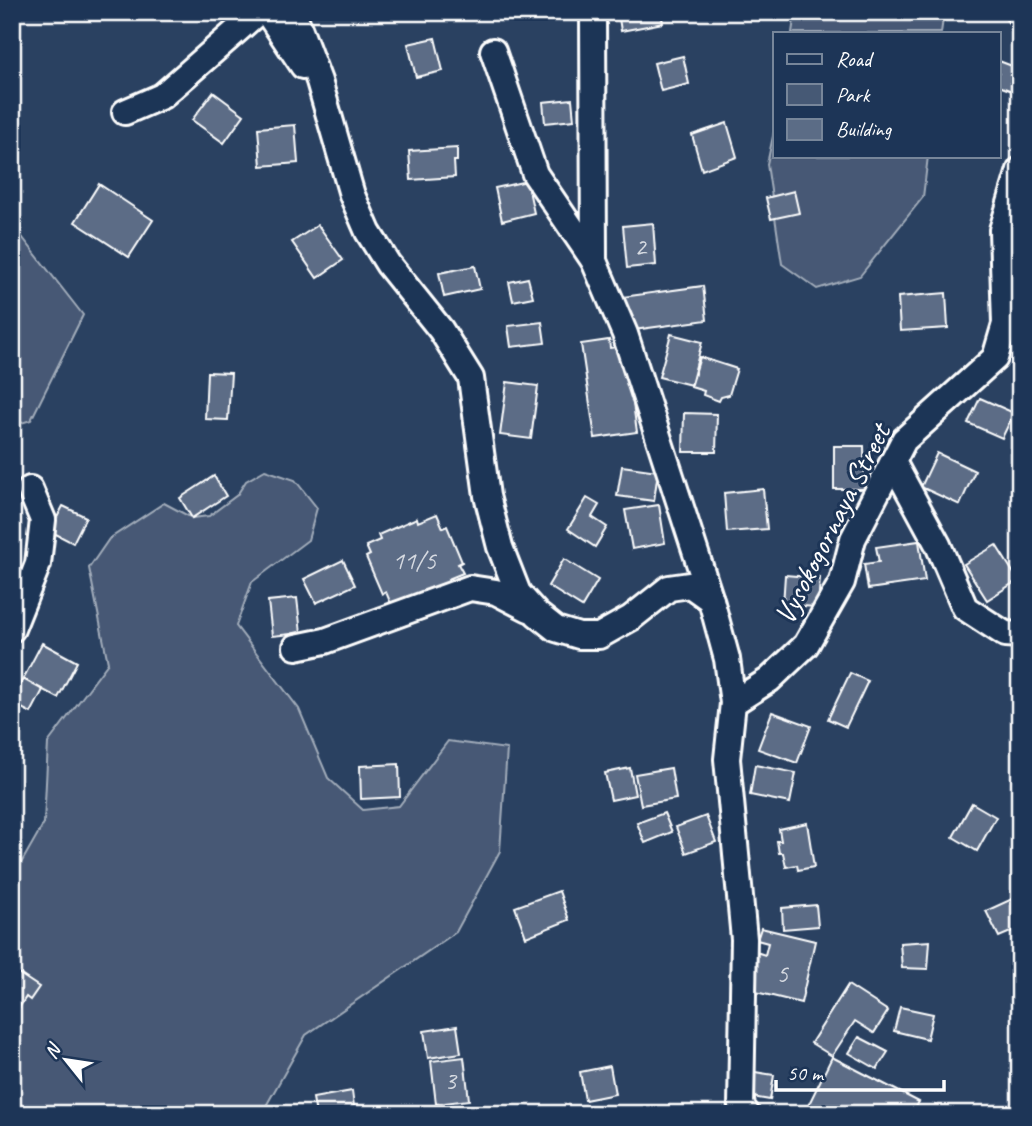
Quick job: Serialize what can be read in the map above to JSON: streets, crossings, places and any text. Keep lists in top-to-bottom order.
{
  "streets": {
    "street": ["Vysokogornaya Street"]
  },
  "house_numbers": [
    "2",
    "11/5",
    "5",
    "3"
  ],
  "legend": ["Road", "Park", "Building"],
  "scale_bar": "50 m",
  "north": "top left"
}
